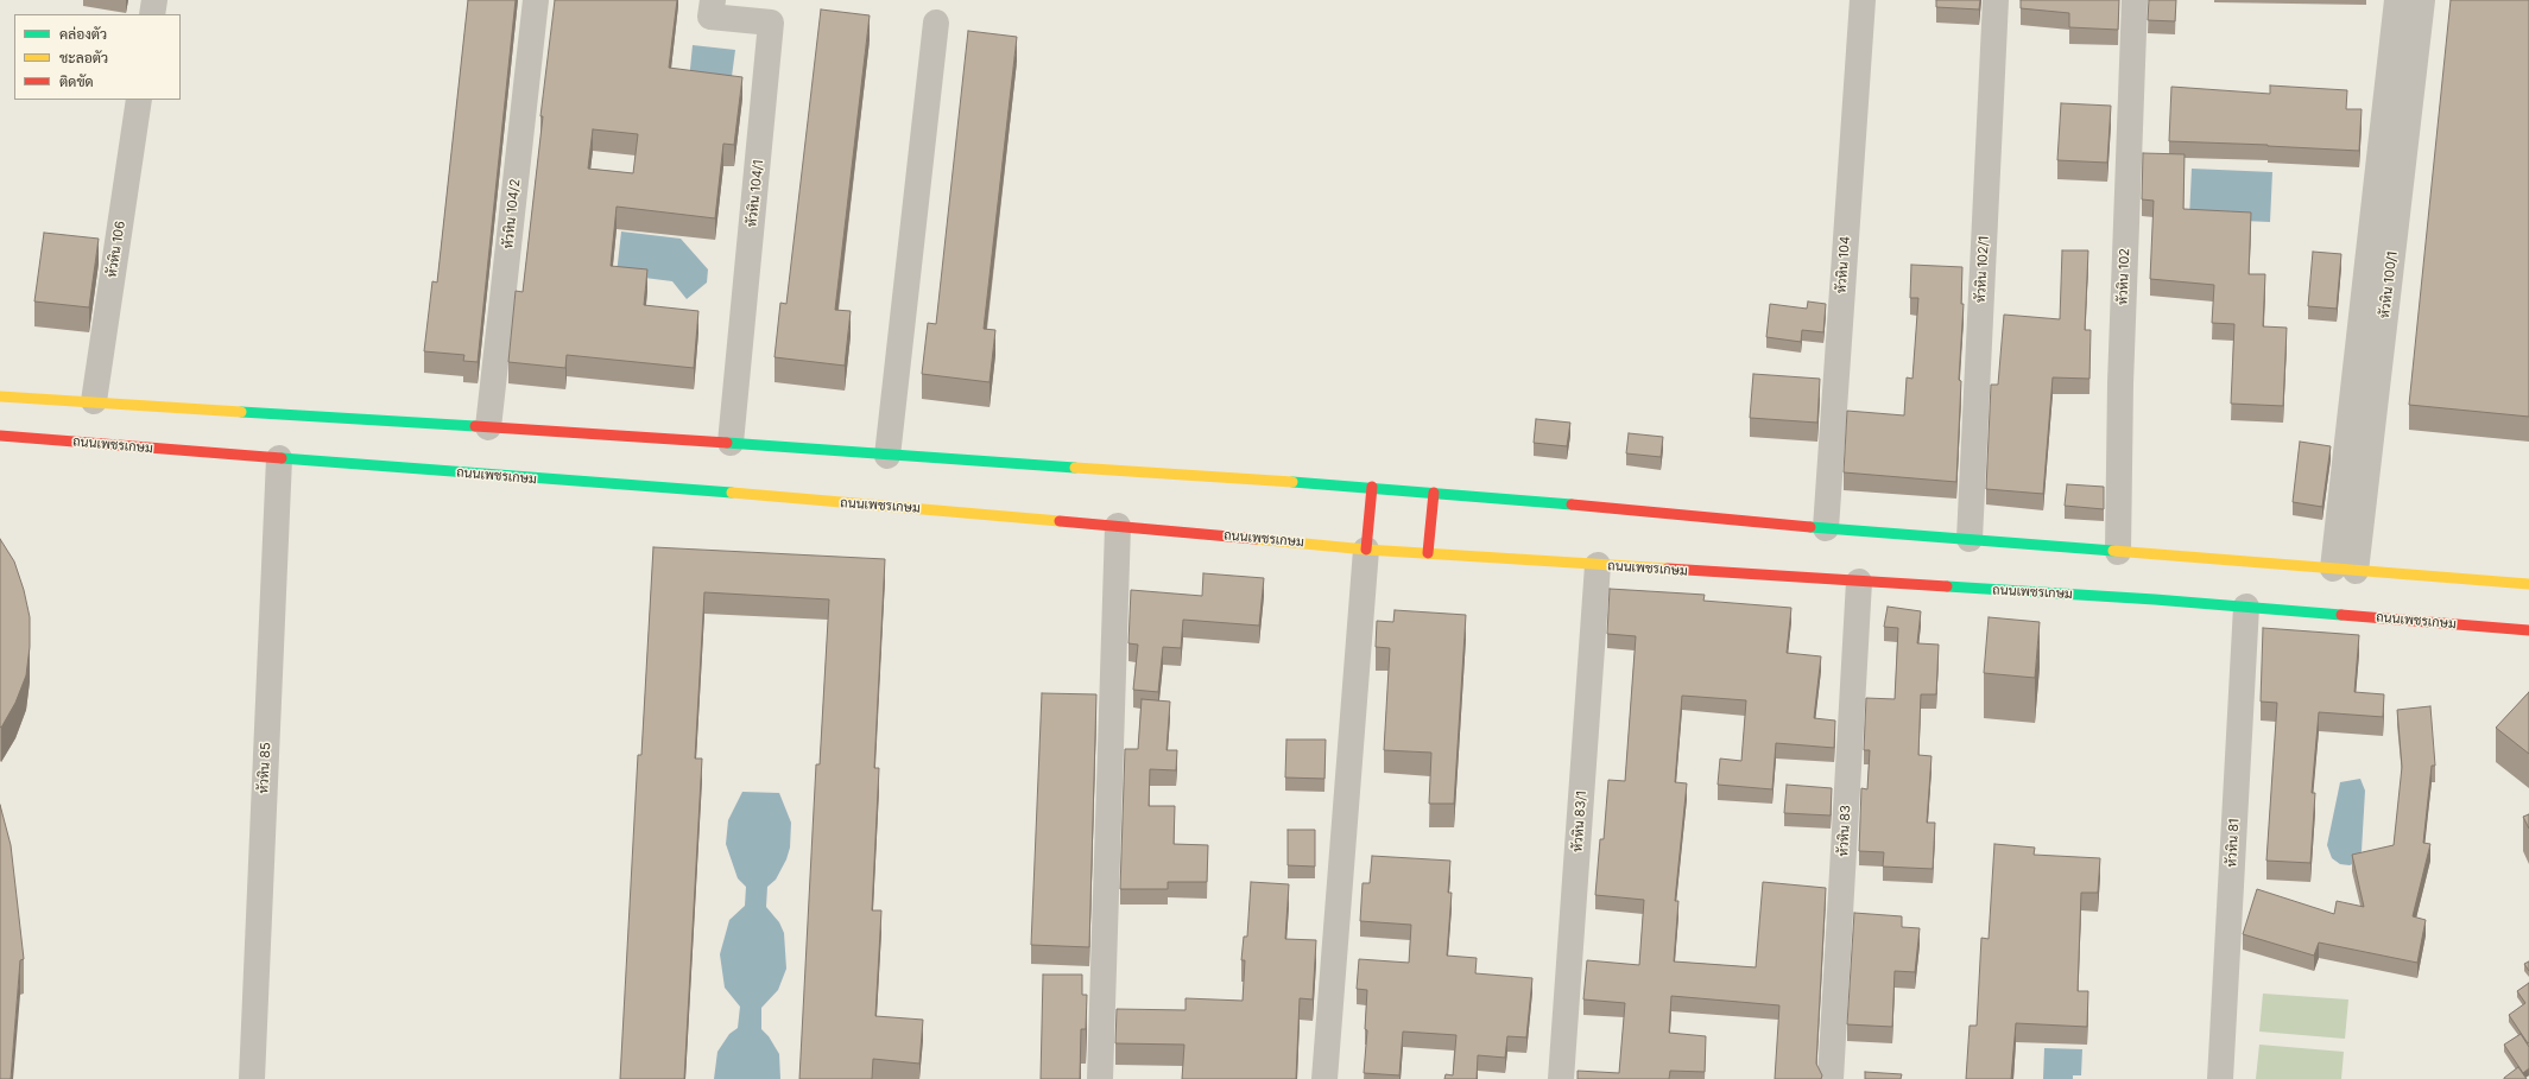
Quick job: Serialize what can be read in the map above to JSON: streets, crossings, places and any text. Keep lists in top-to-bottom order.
{
  "streets": {
    "main road": ["ถนนเพชรเกษม"],
    "street": [
      "หัวหิน 104/1",
      "หัวหิน 104/2",
      "หัวหิน 106",
      "หัวหิน 104",
      "หัวหิน 102/1",
      "หัวหิน 102",
      "หัวหิน 100/1",
      "หัวหิน 85",
      "หัวหิน 83/1",
      "หัวหิน 83",
      "หัวหิน 81"
    ]
  },
  "crossings": [
    ["ถนนเพชรเกษม", "หัวหิน 85"],
    ["ถนนเพชรเกษม", "หัวหิน 83/1"],
    ["ถนนเพชรเกษม", "หัวหิน 83"],
    ["ถนนเพชรเกษม", "หัวหิน 81"]
  ],
  "legend": ["คล่องตัว", "ชะลอตัว", "ติดขัด"]
}
